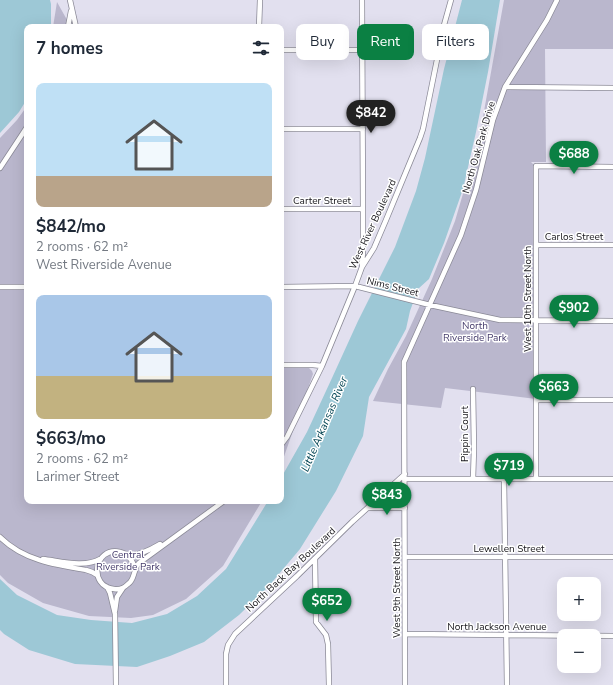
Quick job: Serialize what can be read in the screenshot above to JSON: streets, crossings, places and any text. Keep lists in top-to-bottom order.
{
  "streets": {
    "street": [
      "North Oak Park Drive",
      "Carter Street",
      "West River Boulevard",
      "Carlos Street",
      "Nims Street",
      "West 10th Street North",
      "Pippin Court",
      "Lewellen Street",
      "North Back Bay Boulevard",
      "West 9th Street North",
      "North Jackson Avenue"
    ]
  },
  "crossings": [
    ["North Oak Park Drive", "Nims Street"],
    ["North Oak Park Drive", "West 9th Street North"],
    ["West River Boulevard", "Nims Street"],
    ["Carlos Street", "West 10th Street North"],
    ["Nims Street", "West 10th Street North"],
    ["Nims Street", "West 9th Street North"],
    ["Lewellen Street", "West 9th Street North"],
    ["North Back Bay Boulevard", "West 9th Street North"],
    ["West 9th Street North", "North Jackson Avenue"]
  ],
  "water": ["Little Arkansas River"],
  "parks": ["North Riverside Park", "Central Riverside Park"],
  "page": {
    "chip": ["Buy", "Rent", "Filters"],
    "heading": "7 homes",
    "list": [
      {
        "name": "$842/mo",
        "note": "2 rooms · 62 m² · West Riverside Avenue"
      },
      {
        "name": "$663/mo",
        "note": "2 rooms · 62 m² · Larimer Street"
      }
    ],
    "price": [
      "$842",
      "$688",
      "$902",
      "$663",
      "$719",
      "$843",
      "$652"
    ],
    "map_buttons": ["+", "−"]
  }
}
